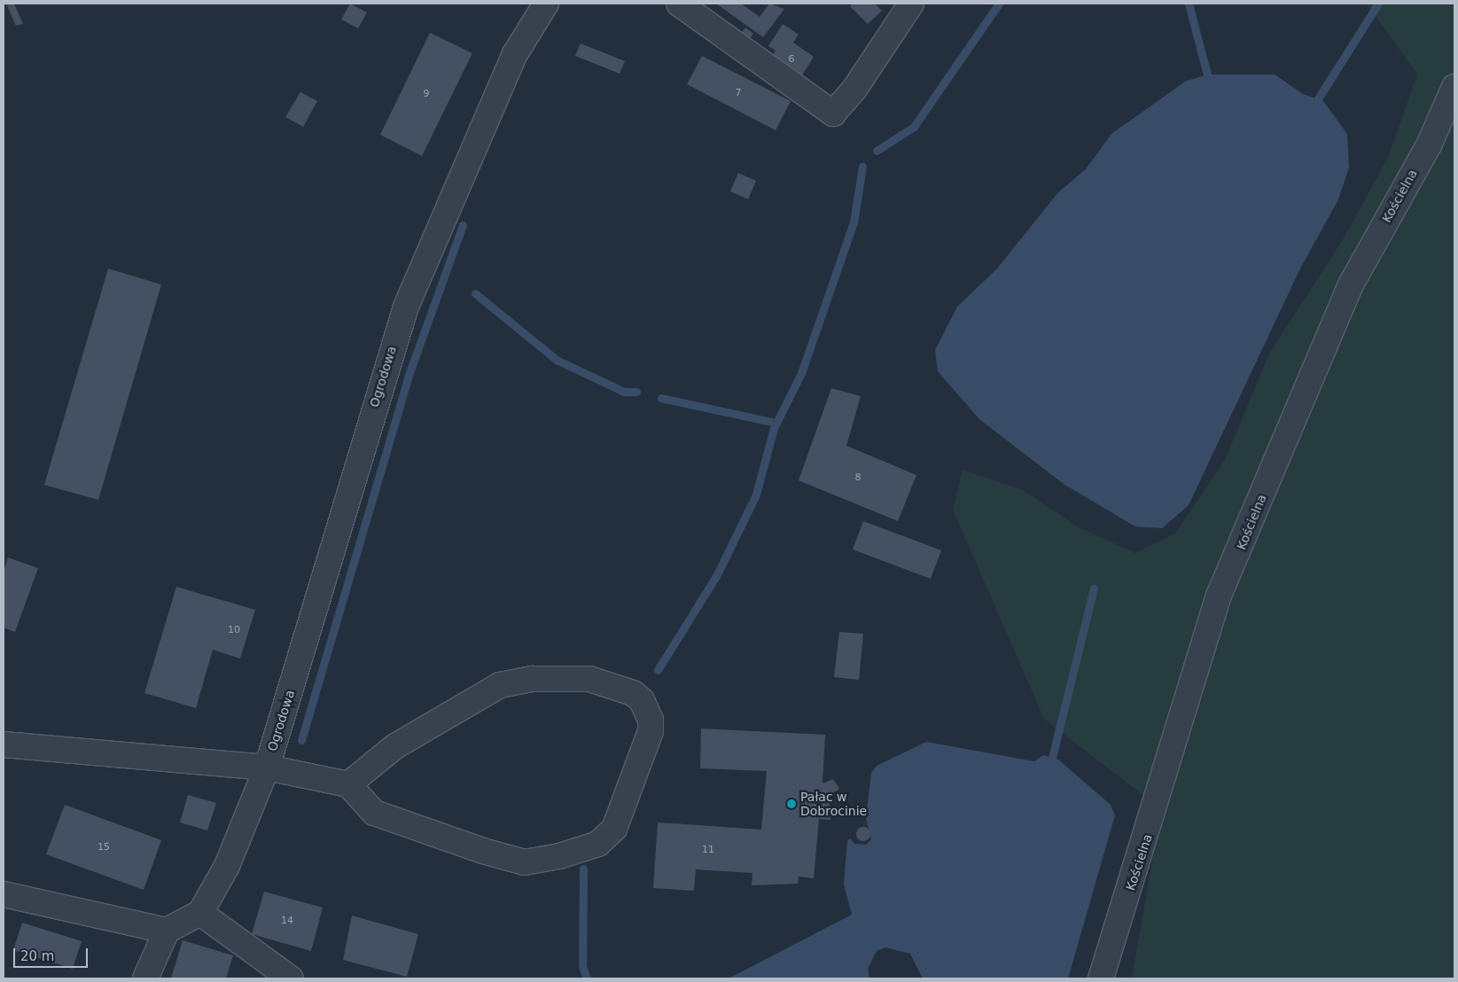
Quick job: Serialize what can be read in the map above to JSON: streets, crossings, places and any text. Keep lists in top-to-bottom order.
{
  "streets": {
    "street": ["Kościelna", "Ogrodowa"]
  },
  "places": ["Pałac w Dobrocinie"],
  "house_numbers": [
    "6",
    "7",
    "9",
    "8",
    "10",
    "15",
    "11",
    "14"
  ],
  "scale_bar": "20 m"
}
